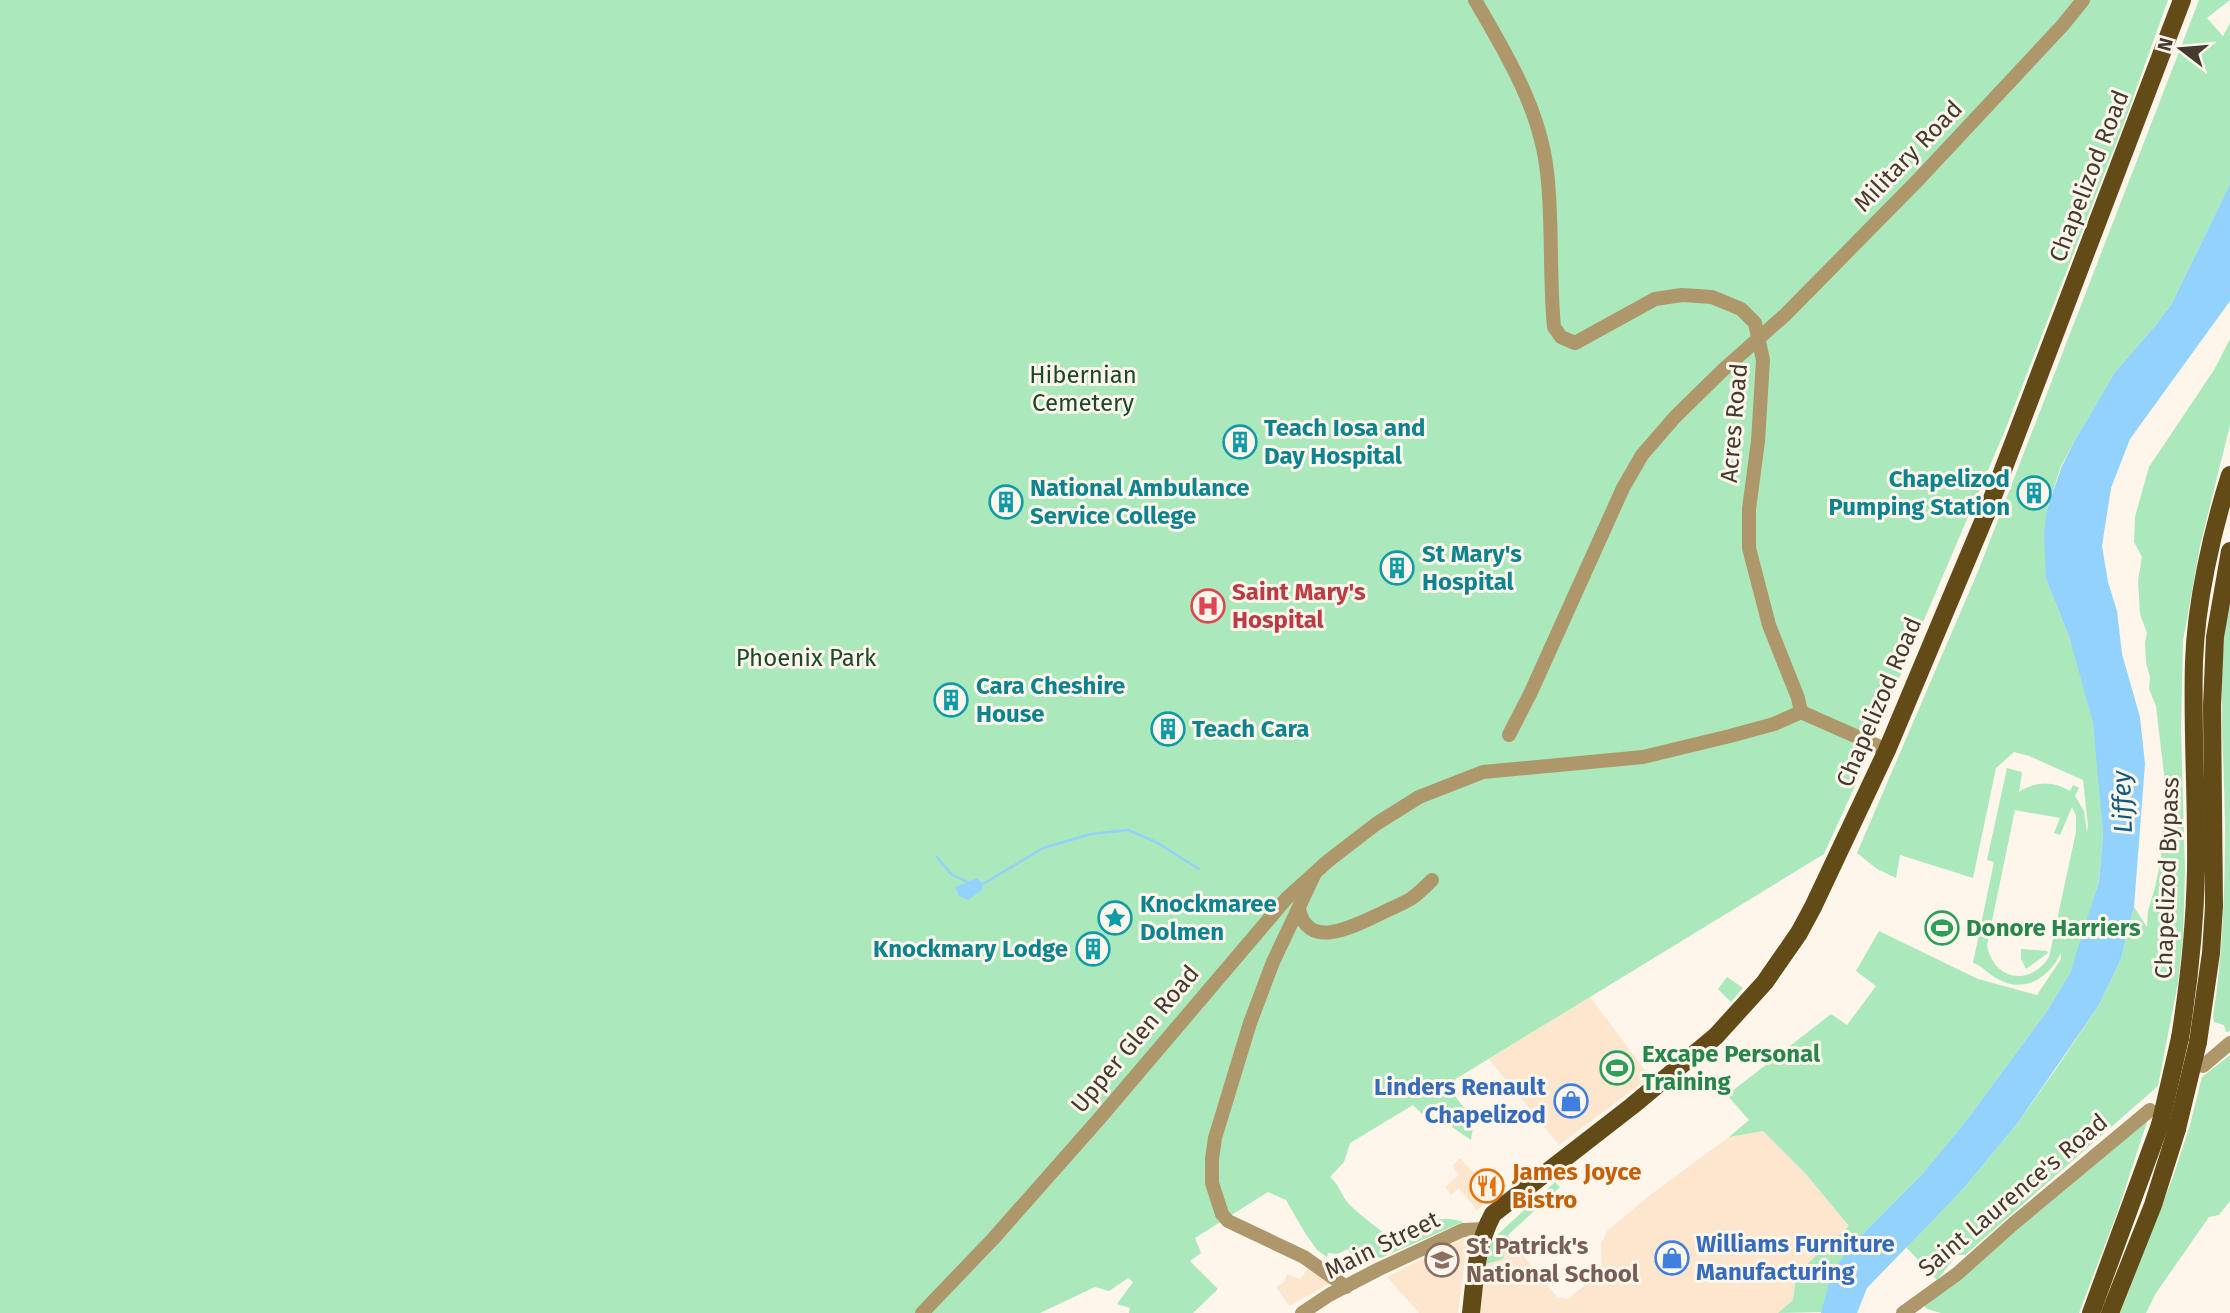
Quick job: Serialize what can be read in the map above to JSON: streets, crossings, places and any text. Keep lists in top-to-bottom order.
{
  "streets": {
    "main road": ["Chapelizod Road", "Chapelizod Bypass"],
    "street": [
      "Military Road",
      "Acres Road",
      "Upper Glen Road",
      "Saint Laurence's Road",
      "Main Street"
    ]
  },
  "crossings": [
    ["Military Road", "Acres Road"],
    ["Chapelizod Road", "Main Street"],
    ["Acres Road", "Upper Glen Road"],
    ["Chapelizod Bypass", "Saint Laurence's Road"]
  ],
  "water": ["Liffey"],
  "parks": ["Hibernian Cemetery", "Phoenix Park"],
  "places": {
    "building": [
      "Teach Iosa and Day Hospital",
      "Chapelizod Pumping Station",
      "National Ambulance Service College",
      "St Mary's Hospital",
      "Cara Cheshire House",
      "Teach Cara",
      "Knockmary Lodge"
    ],
    "hospital": ["Saint Mary's Hospital"],
    "place": ["Knockmaree Dolmen"],
    "sports": ["Donore Harriers", "Excape Personal Training"],
    "shop": ["Linders Renault Chapelizod", "Williams Furniture Manufacturing"],
    "restaurant": ["James Joyce Bistro"],
    "school or university": ["St Patrick's National School"]
  },
  "north": "left"
}
